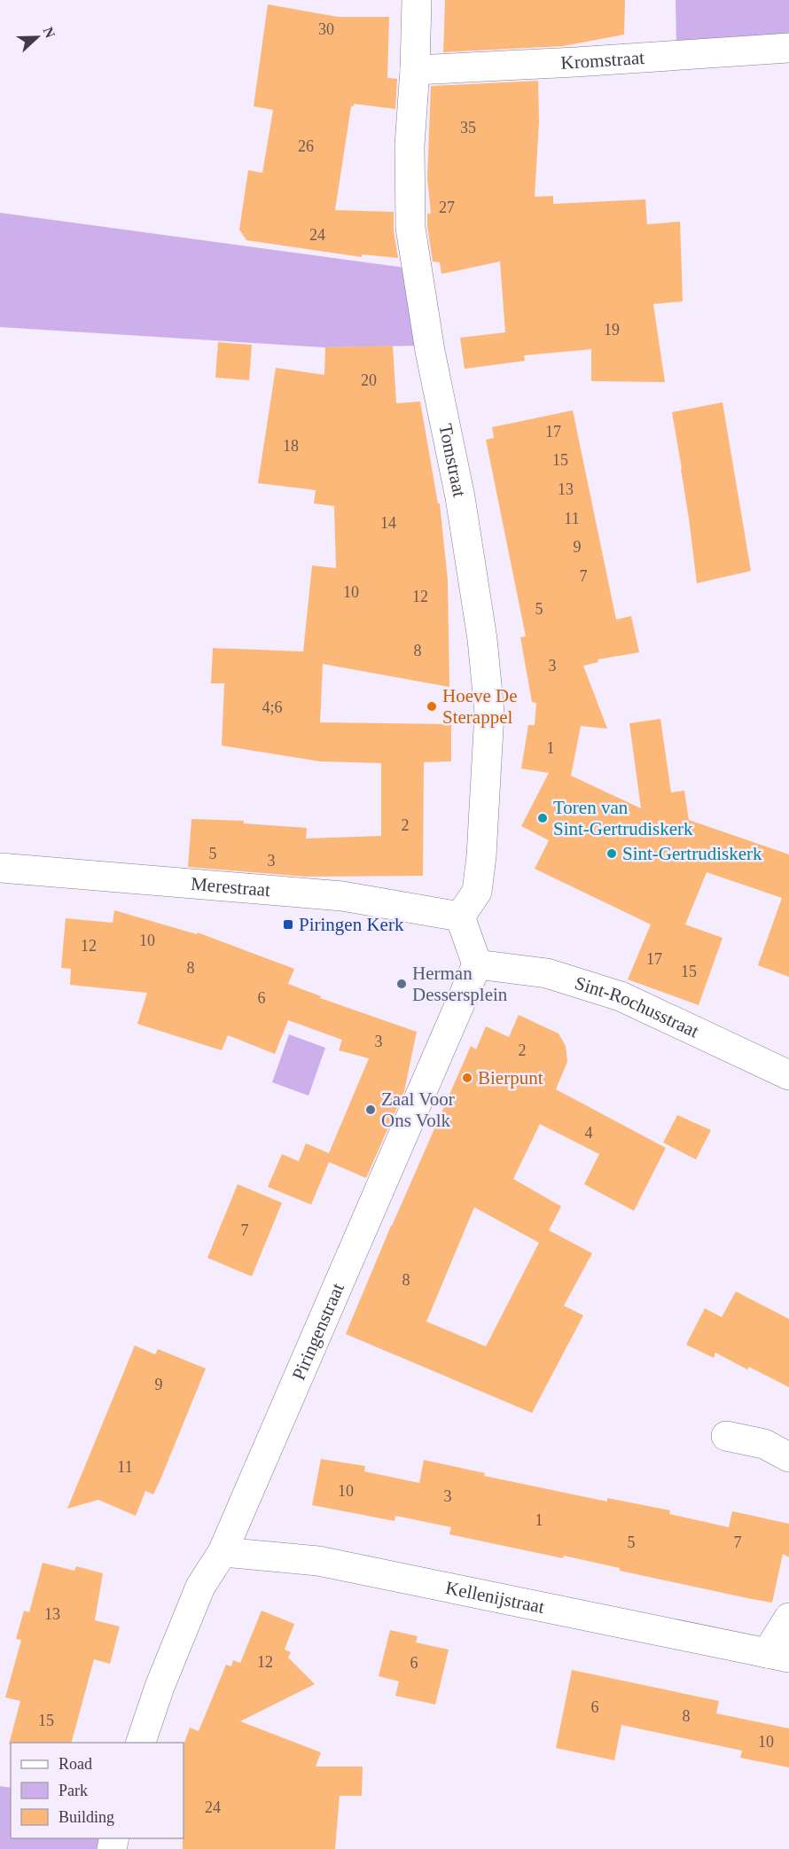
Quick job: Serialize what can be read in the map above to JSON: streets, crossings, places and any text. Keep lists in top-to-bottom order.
{
  "streets": {
    "street": [
      "Kromstraat",
      "Tomstraat",
      "Merestraat",
      "Sint-Rochusstraat",
      "Piringenstraat",
      "Kellenijstraat"
    ]
  },
  "crossings": [
    ["Kromstraat", "Tomstraat"],
    ["Tomstraat", "Merestraat"],
    ["Sint-Rochusstraat", "Piringenstraat"],
    ["Piringenstraat", "Kellenijstraat"]
  ],
  "places": {
    "other": [
      "Hoeve De Sterappel",
      "Toren van Sint-Gertrudiskerk",
      "Sint-Gertrudiskerk",
      "Herman Dessersplein",
      "Bierpunt",
      "Zaal Voor Ons Volk"
    ],
    "transit": ["Piringen Kerk"]
  },
  "house_numbers": [
    "30",
    "35",
    "26",
    "27",
    "24",
    "19",
    "20",
    "17",
    "18",
    "15",
    "13",
    "11",
    "14",
    "9",
    "7",
    "10",
    "12",
    "5",
    "8",
    "3",
    "4;6",
    "1",
    "2",
    "5",
    "3",
    "10",
    "12",
    "17",
    "8",
    "15",
    "6",
    "3",
    "2",
    "4",
    "7",
    "8",
    "9",
    "11",
    "10",
    "3",
    "1",
    "5",
    "7",
    "13",
    "12",
    "6",
    "6",
    "8",
    "15",
    "10",
    "24"
  ],
  "legend": ["Road", "Park", "Building"],
  "north": "right"
}
